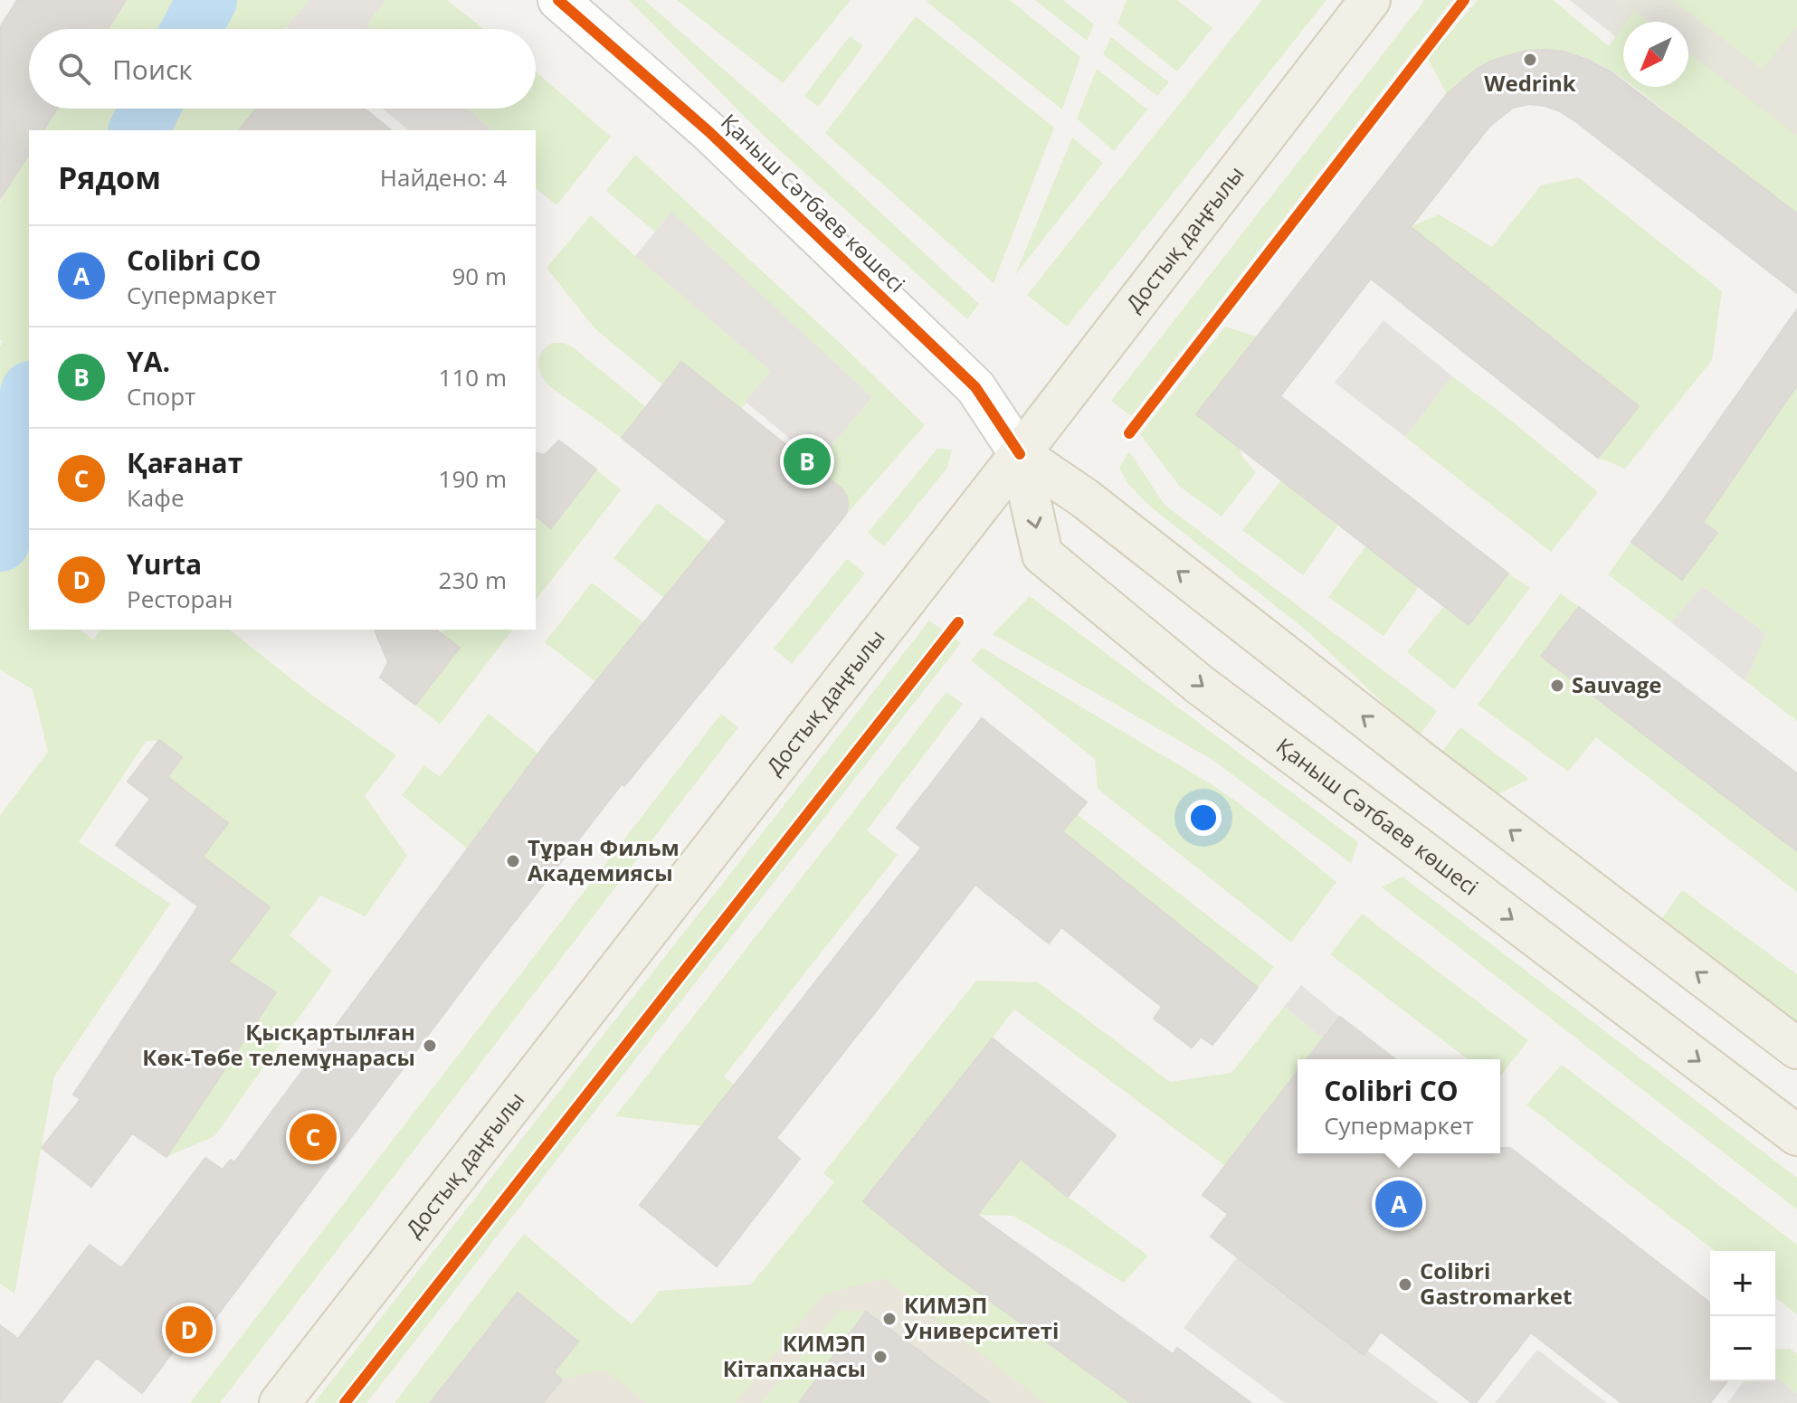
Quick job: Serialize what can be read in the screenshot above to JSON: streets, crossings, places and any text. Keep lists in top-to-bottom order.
{
  "streets": {
    "main road": ["Қаныш Сәтбаев көшесі", "Достық даңғылы"]
  },
  "crossings": [
    ["Қаныш Сәтбаев көшесі", "Достық даңғылы"]
  ],
  "places": [
    "Wedrink",
    "Sauvage",
    "Тұран Фильм Академиясы",
    "Қысқартылған Көк-Төбе телемұнарасы",
    "Colibri Gastromarket",
    "КИМЭП Университеті",
    "КИМЭП Кітапханасы"
  ],
  "north": "bottom left",
  "page": {
    "search": "Поиск",
    "heading": ["Рядом", "Найдено: 4"],
    "list": [
      {
        "mark": "A",
        "name": "Colibri СО",
        "note": "Супермаркет",
        "value": "90 m"
      },
      {
        "mark": "B",
        "name": "YA.",
        "note": "Спорт",
        "value": "110 m"
      },
      {
        "mark": "C",
        "name": "Қағанат",
        "note": "Кафе",
        "value": "190 m"
      },
      {
        "mark": "D",
        "name": "Yurta",
        "note": "Ресторан",
        "value": "230 m"
      }
    ],
    "pins": [
      "B",
      "C",
      "A",
      "D"
    ],
    "popup": ["Colibri СО", "Супермаркет"],
    "map_buttons": ["+", "−"]
  }
}
